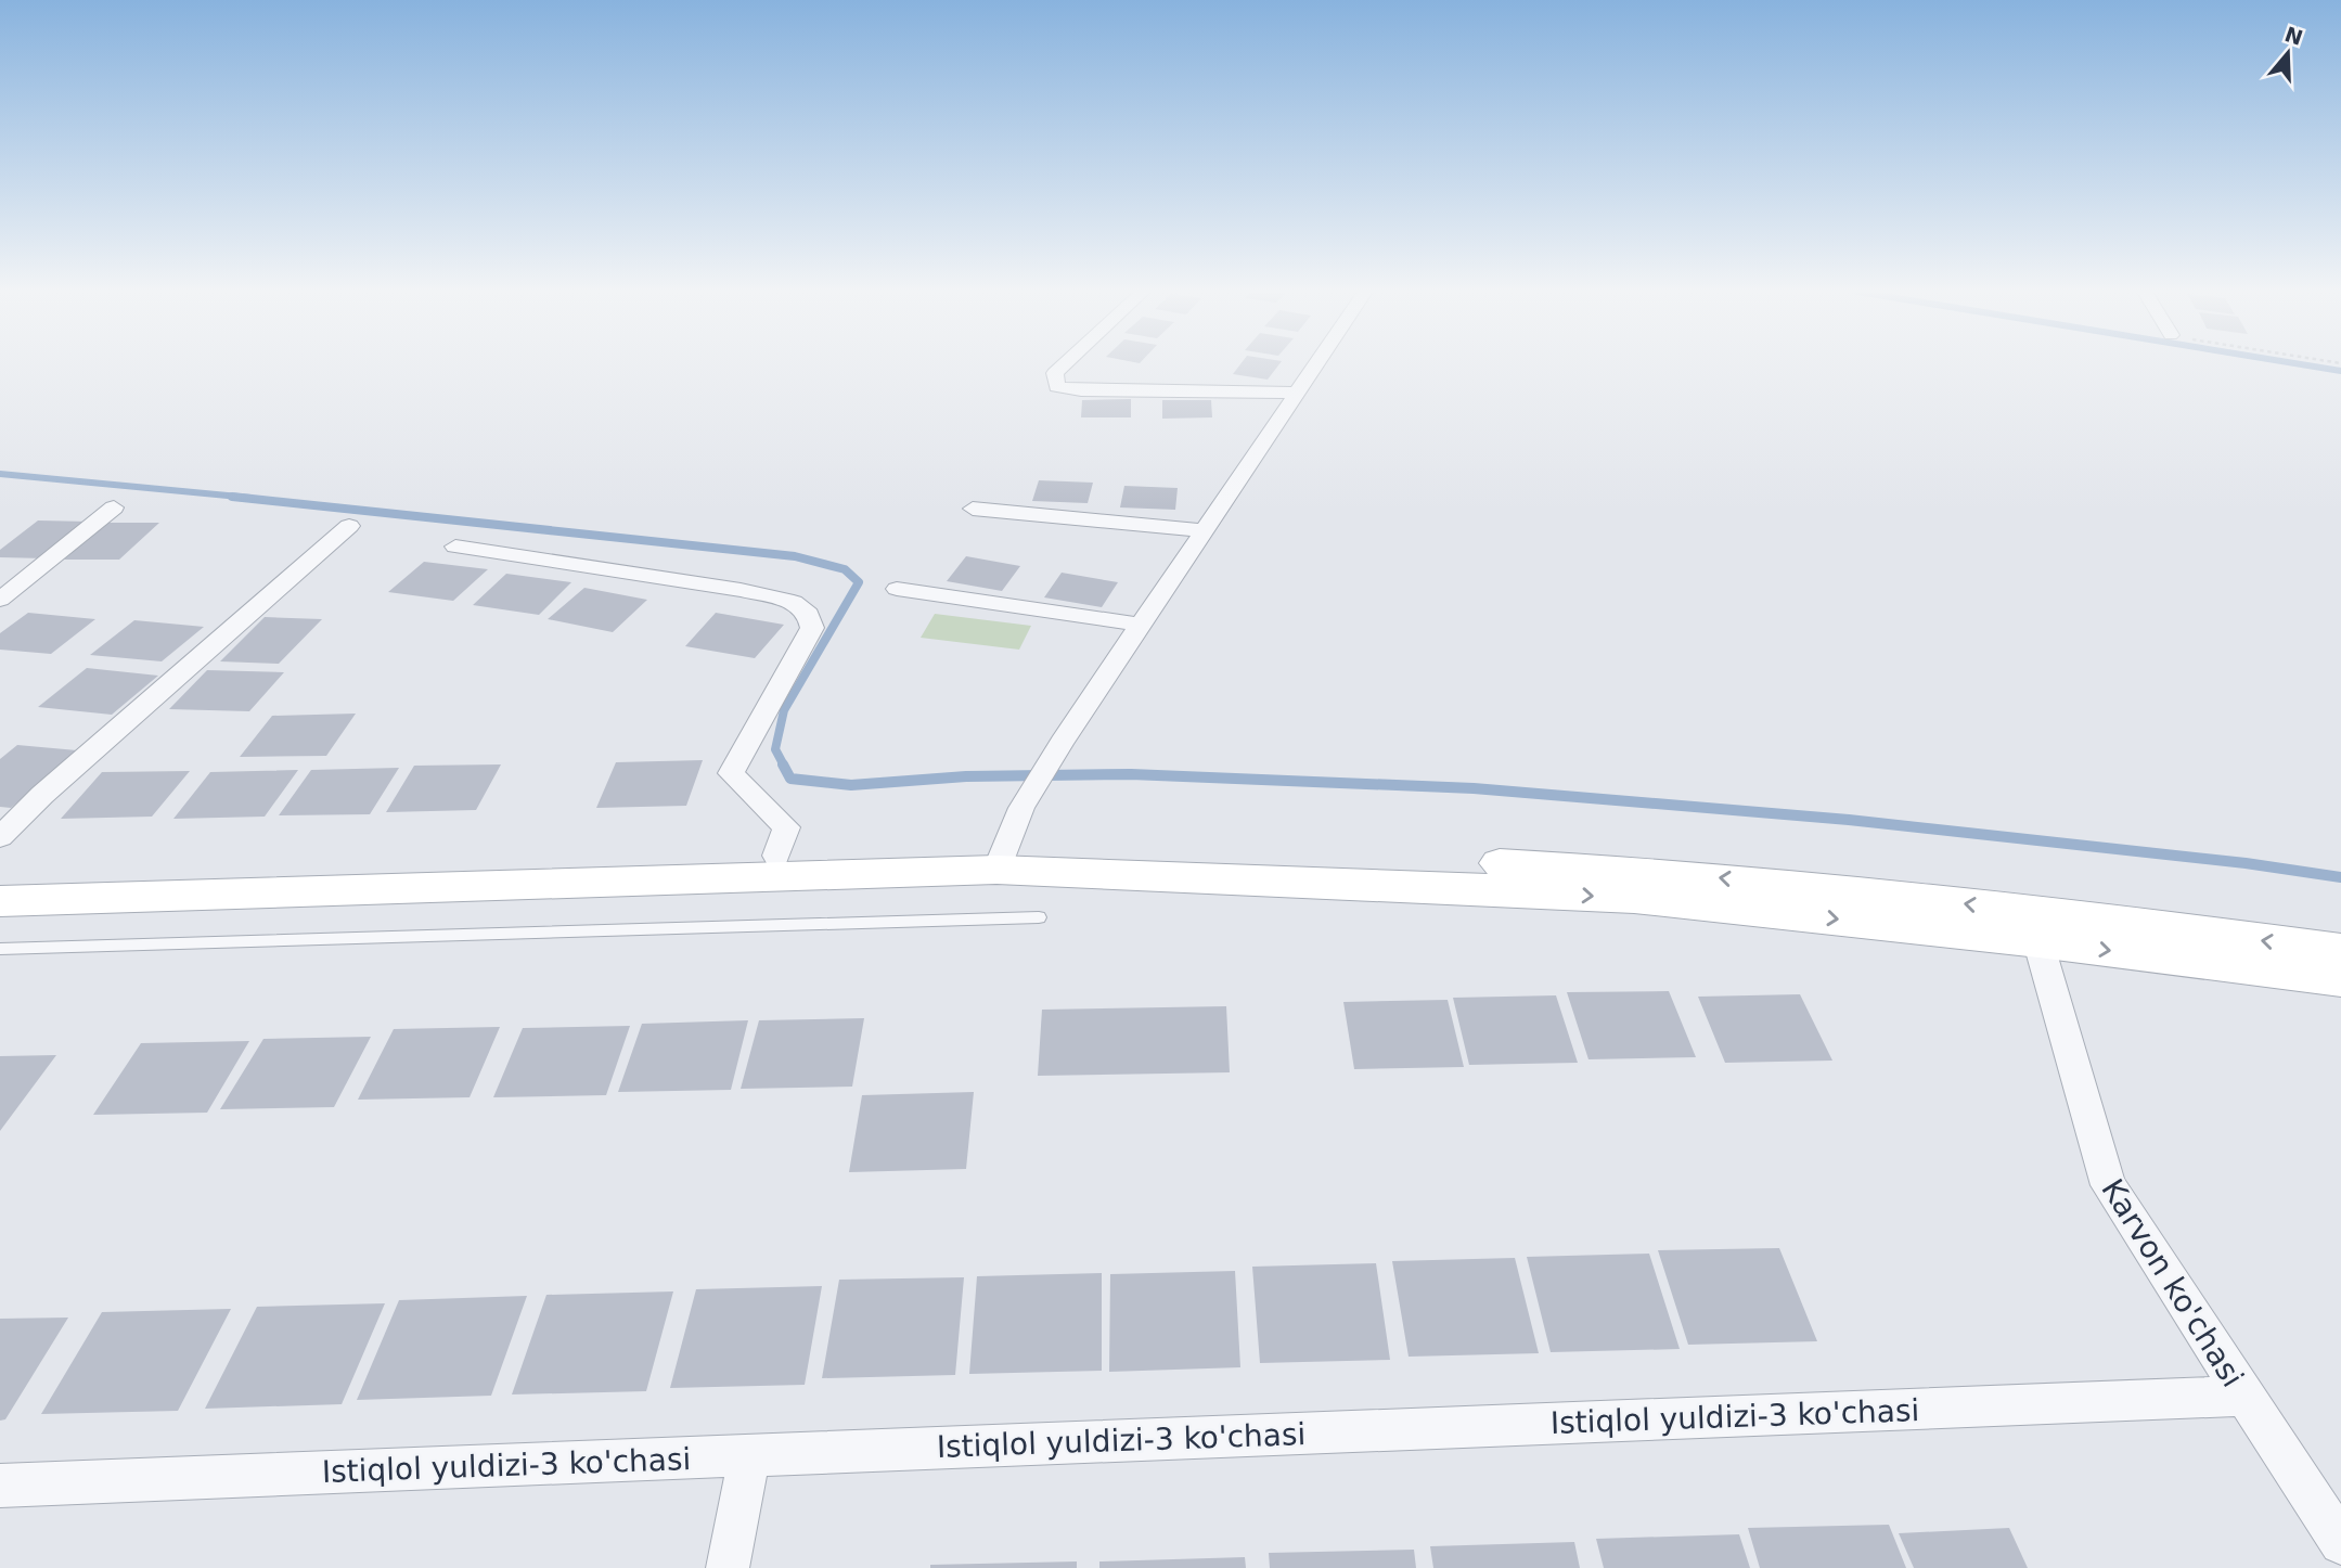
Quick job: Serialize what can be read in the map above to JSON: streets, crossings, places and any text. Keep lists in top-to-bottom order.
{
  "streets": {
    "street": ["Karvon ko'chasi", "Istiqlol yuldizi-3 ko'chasi"]
  },
  "crossings": [
    ["Karvon ko'chasi", "Istiqlol yuldizi-3 ko'chasi"]
  ],
  "north": "top"
}
